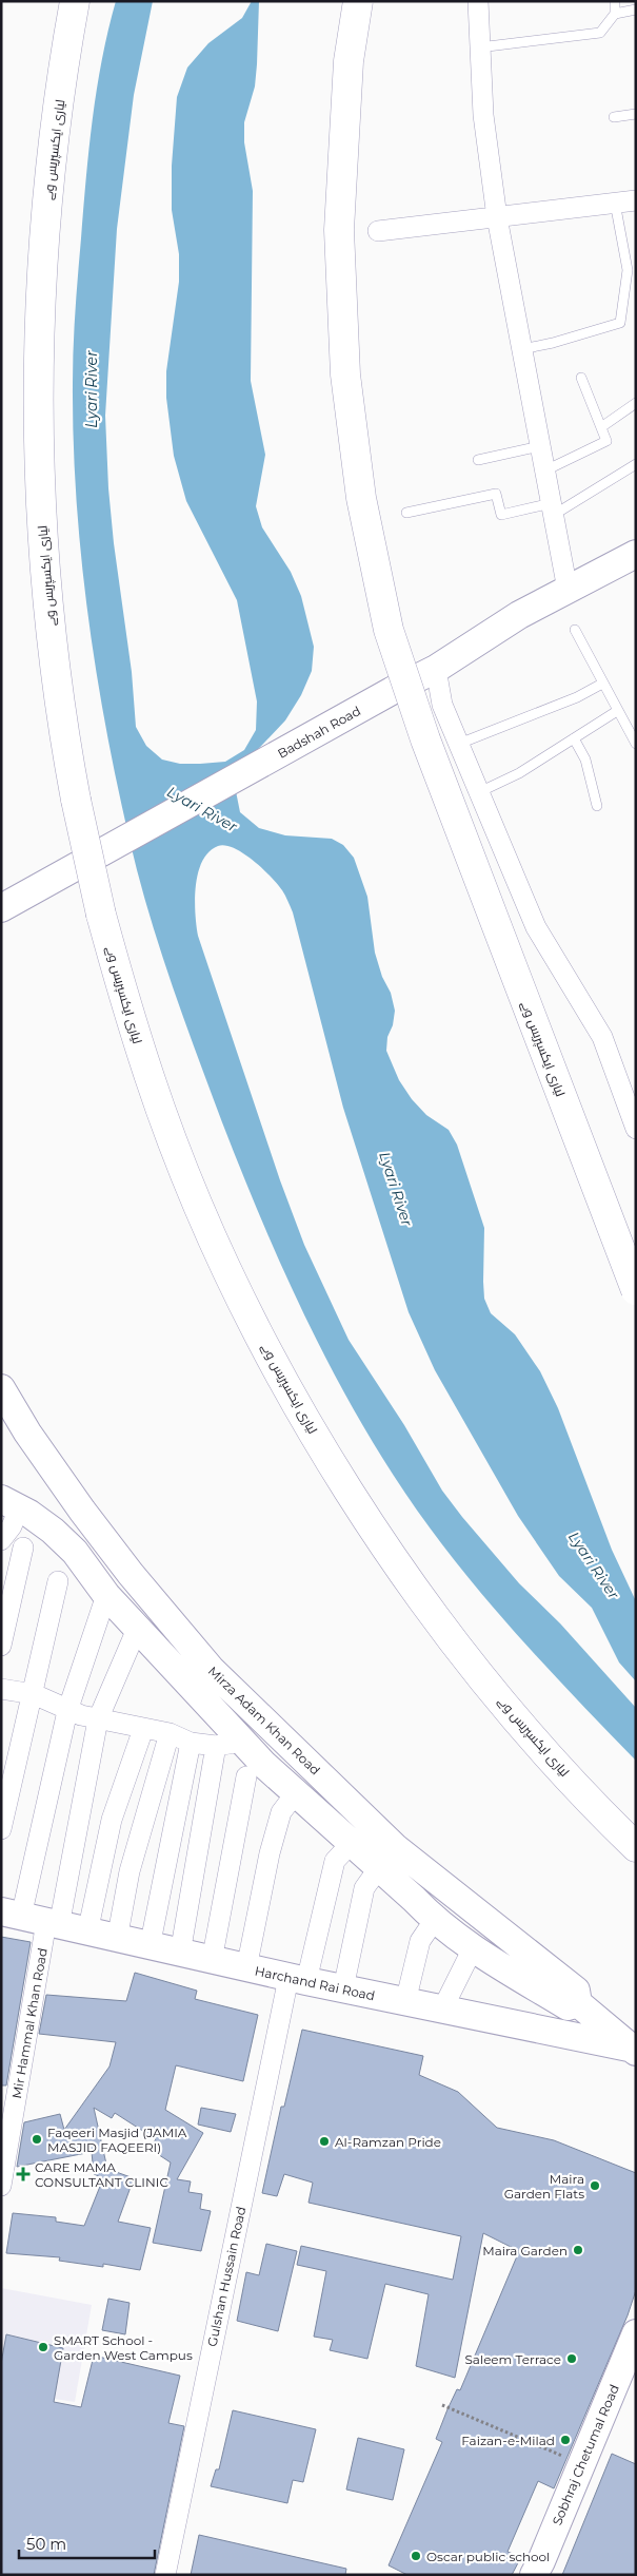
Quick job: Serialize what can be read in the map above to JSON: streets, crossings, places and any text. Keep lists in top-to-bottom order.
{
  "streets": {
    "highway": ["لیاری ایکسپریس وے"],
    "main road": [
      "Badshah Road",
      "Mirza Adam Khan Road",
      "Harchand Rai Road",
      "Sobhraj Chetumal Road"
    ],
    "street": ["Mir Hammal Khan Road", "Gulshan Hussain Road"]
  },
  "crossings": [
    ["Mirza Adam Khan Road", "Harchand Rai Road"],
    ["Mirza Adam Khan Road", "Gulshan Hussain Road"],
    ["Harchand Rai Road", "Mir Hammal Khan Road"],
    ["Harchand Rai Road", "Gulshan Hussain Road"]
  ],
  "water": ["Lyari River"],
  "places": {
    "other": [
      "Faqeeri Masjid (JAMIA MASJID FAQEERI)",
      "Al-Ramzan Pride",
      "Maira Garden Flats",
      "Maira Garden",
      "SMART School - Garden West Campus",
      "Saleem Terrace",
      "Faizan-e-Milad",
      "Oscar public school"
    ],
    "health": ["CARE MAMA CONSULTANT CLINIC"]
  },
  "scale_bar": "50 m"
}
